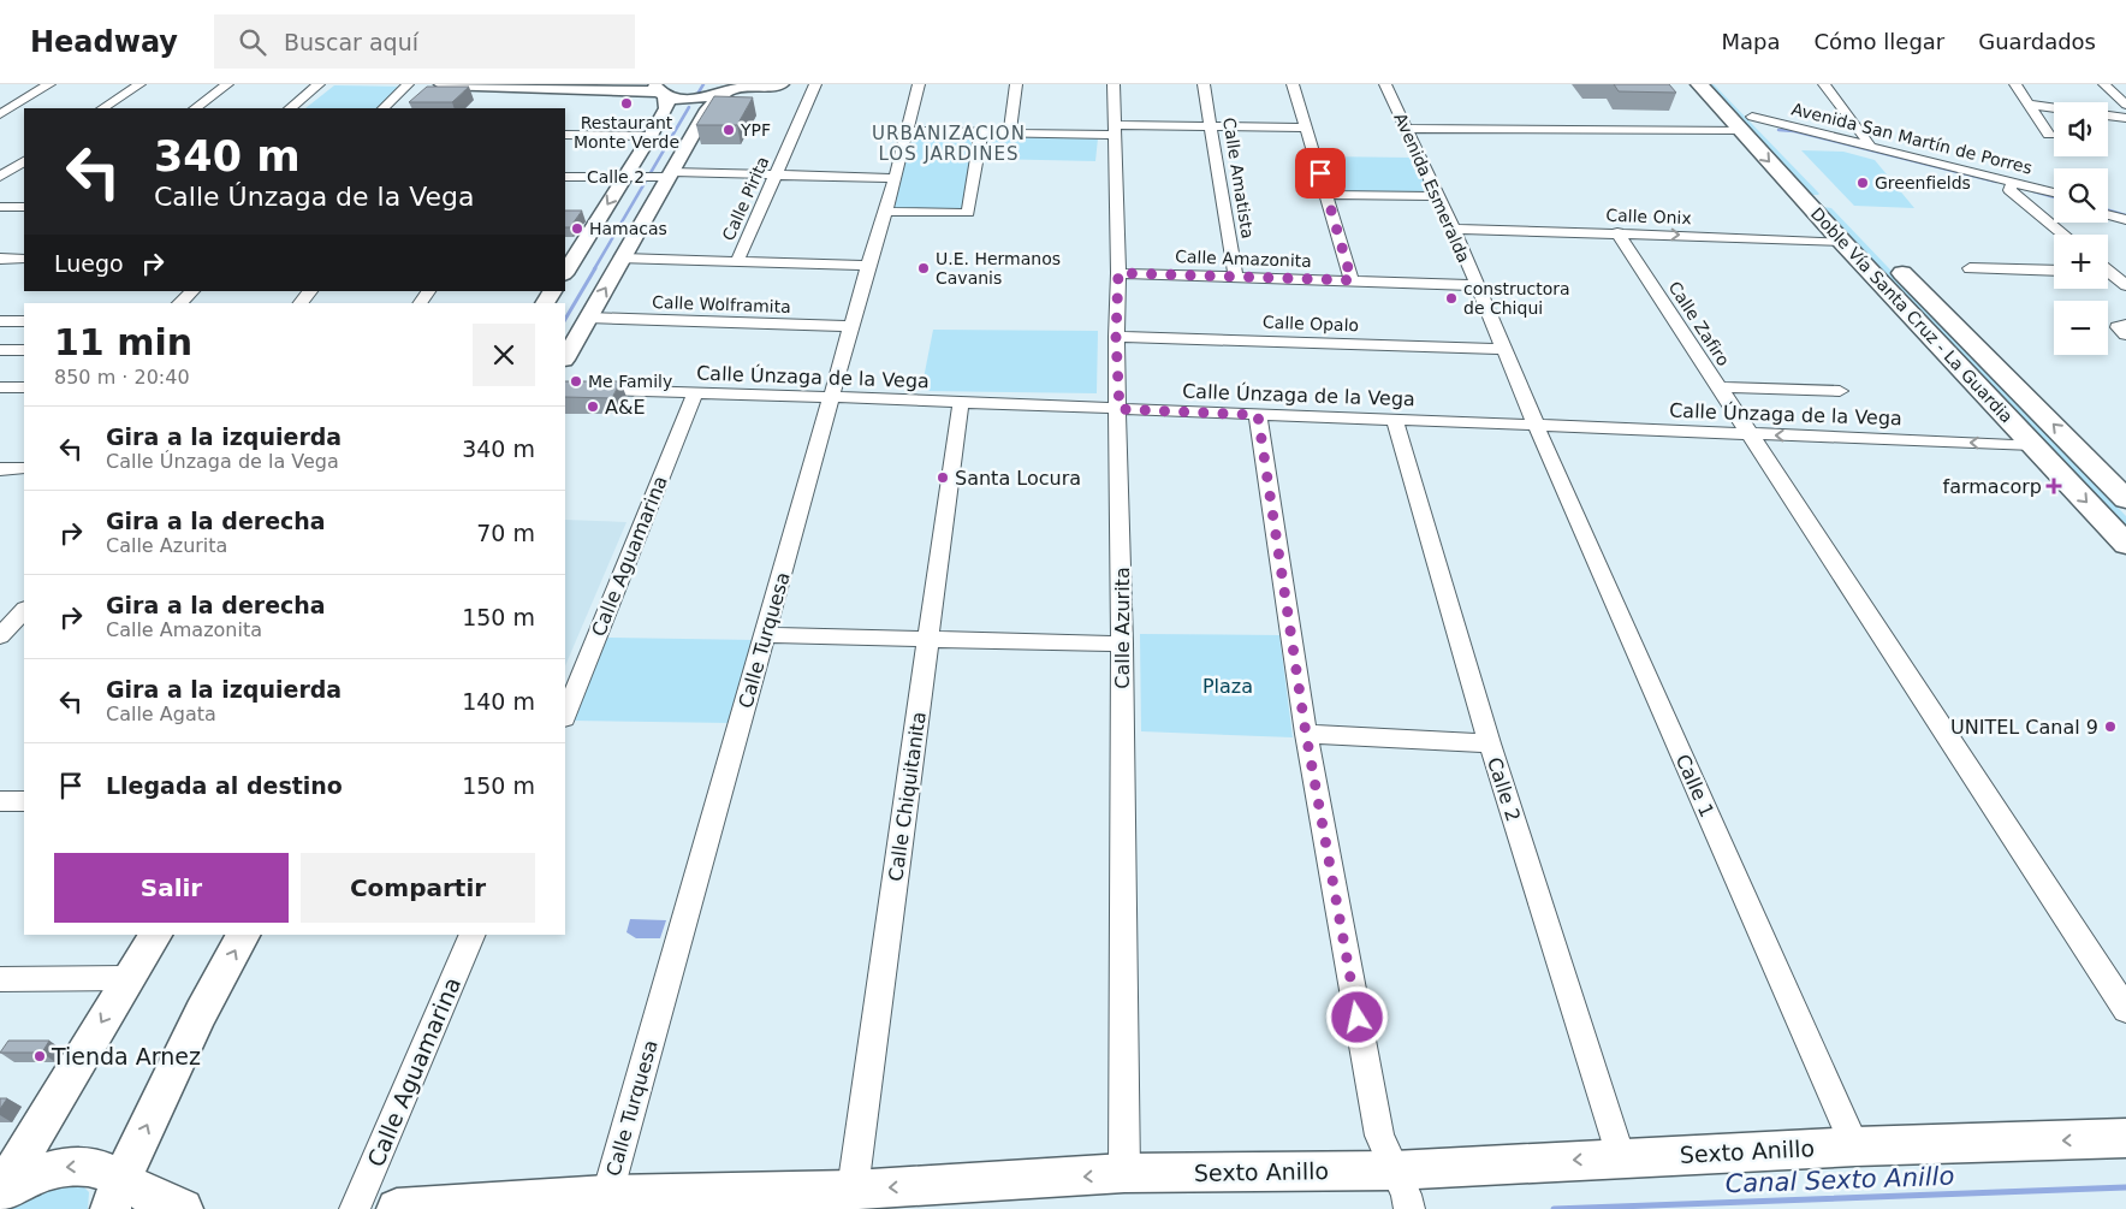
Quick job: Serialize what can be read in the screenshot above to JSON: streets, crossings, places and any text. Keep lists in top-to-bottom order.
{
  "streets": {
    "highway": ["Doble Vía Santa Cruz - La Guardia"],
    "main road": ["Sexto Anillo"],
    "street": [
      "Avenida San Martín de Porres",
      "Calle 2",
      "Calle Amatista",
      "Avenida Esmeralda",
      "Calle Pirita",
      "Calle Onix",
      "Calle Amazonita",
      "Calle Wolframita",
      "Calle Opalo",
      "Calle Zafiro",
      "Calle Únzaga de la Vega",
      "Calle Aguamarina",
      "Calle Azurita",
      "Calle Turquesa",
      "Calle 1",
      "Calle Chiquitanita"
    ]
  },
  "crossings": [
    ["Avenida San Martín de Porres", "Avenida Esmeralda"],
    ["Avenida San Martín de Porres", "Doble Vía Santa Cruz - La Guardia"],
    ["Calle 2", "Calle Pirita"],
    ["Calle 2", "Calle Únzaga de la Vega"],
    ["Calle 2", "Calle Turquesa"],
    ["Calle 2", "Sexto Anillo"],
    ["Calle Amatista", "Calle Amazonita"],
    ["Avenida Esmeralda", "Calle Onix"],
    ["Avenida Esmeralda", "Calle Amazonita"],
    ["Avenida Esmeralda", "Calle Opalo"],
    ["Avenida Esmeralda", "Calle Únzaga de la Vega"],
    ["Avenida Esmeralda", "Calle 1"],
    ["Calle Onix", "Doble Vía Santa Cruz - La Guardia"],
    ["Calle Onix", "Calle Zafiro"],
    ["Calle Amazonita", "Calle Azurita"],
    ["Calle Wolframita", "Calle Turquesa"],
    ["Doble Vía Santa Cruz - La Guardia", "Calle Únzaga de la Vega"],
    ["Calle Opalo", "Calle Azurita"],
    ["Calle Zafiro", "Calle Únzaga de la Vega"],
    ["Calle Únzaga de la Vega", "Calle Aguamarina"],
    ["Calle Únzaga de la Vega", "Calle Azurita"],
    ["Calle Únzaga de la Vega", "Calle Turquesa"],
    ["Calle Únzaga de la Vega", "Calle 1"],
    ["Calle Únzaga de la Vega", "Calle Chiquitanita"],
    ["Calle Azurita", "Sexto Anillo"],
    ["Calle Turquesa", "Sexto Anillo"],
    ["Calle 1", "Sexto Anillo"],
    ["Calle Chiquitanita", "Sexto Anillo"]
  ],
  "one_way": ["Sexto Anillo"],
  "districts": ["URBANIZACION LOS JARDINES"],
  "water": ["Canal Sexto Anillo"],
  "parks": ["Plaza"],
  "places": {
    "other": [
      "Restaurant Monte Verde",
      "YPF",
      "Greenfields",
      "Hamacas",
      "U.E. Hermanos Cavanis",
      "constructora de Chiqui",
      "Me Family",
      "A&E",
      "Santa Locura",
      "UNITEL Canal 9",
      "Tienda Arnez"
    ],
    "health": ["farmacorp"]
  },
  "page": {
    "header": "Headway",
    "search": "Buscar aquí",
    "nav": ["Mapa", "Cómo llegar", "Guardados"],
    "map_buttons": ["+", "−"],
    "turn": ["340 m", "Calle Únzaga de la Vega"],
    "then": "Luego",
    "heading": ["11 min", "850 m · 20:40"],
    "list": [
      {
        "name": "Gira a la izquierda",
        "note": "Calle Únzaga de la Vega",
        "value": "340 m"
      },
      {
        "name": "Gira a la derecha",
        "note": "Calle Azurita",
        "value": "70 m"
      },
      {
        "name": "Gira a la derecha",
        "note": "Calle Amazonita",
        "value": "150 m"
      },
      {
        "name": "Gira a la izquierda",
        "note": "Calle Agata",
        "value": "140 m"
      },
      {
        "name": "Llegada al destino",
        "value": "150 m"
      }
    ],
    "buttons": ["Salir", "Compartir"]
  }
}
